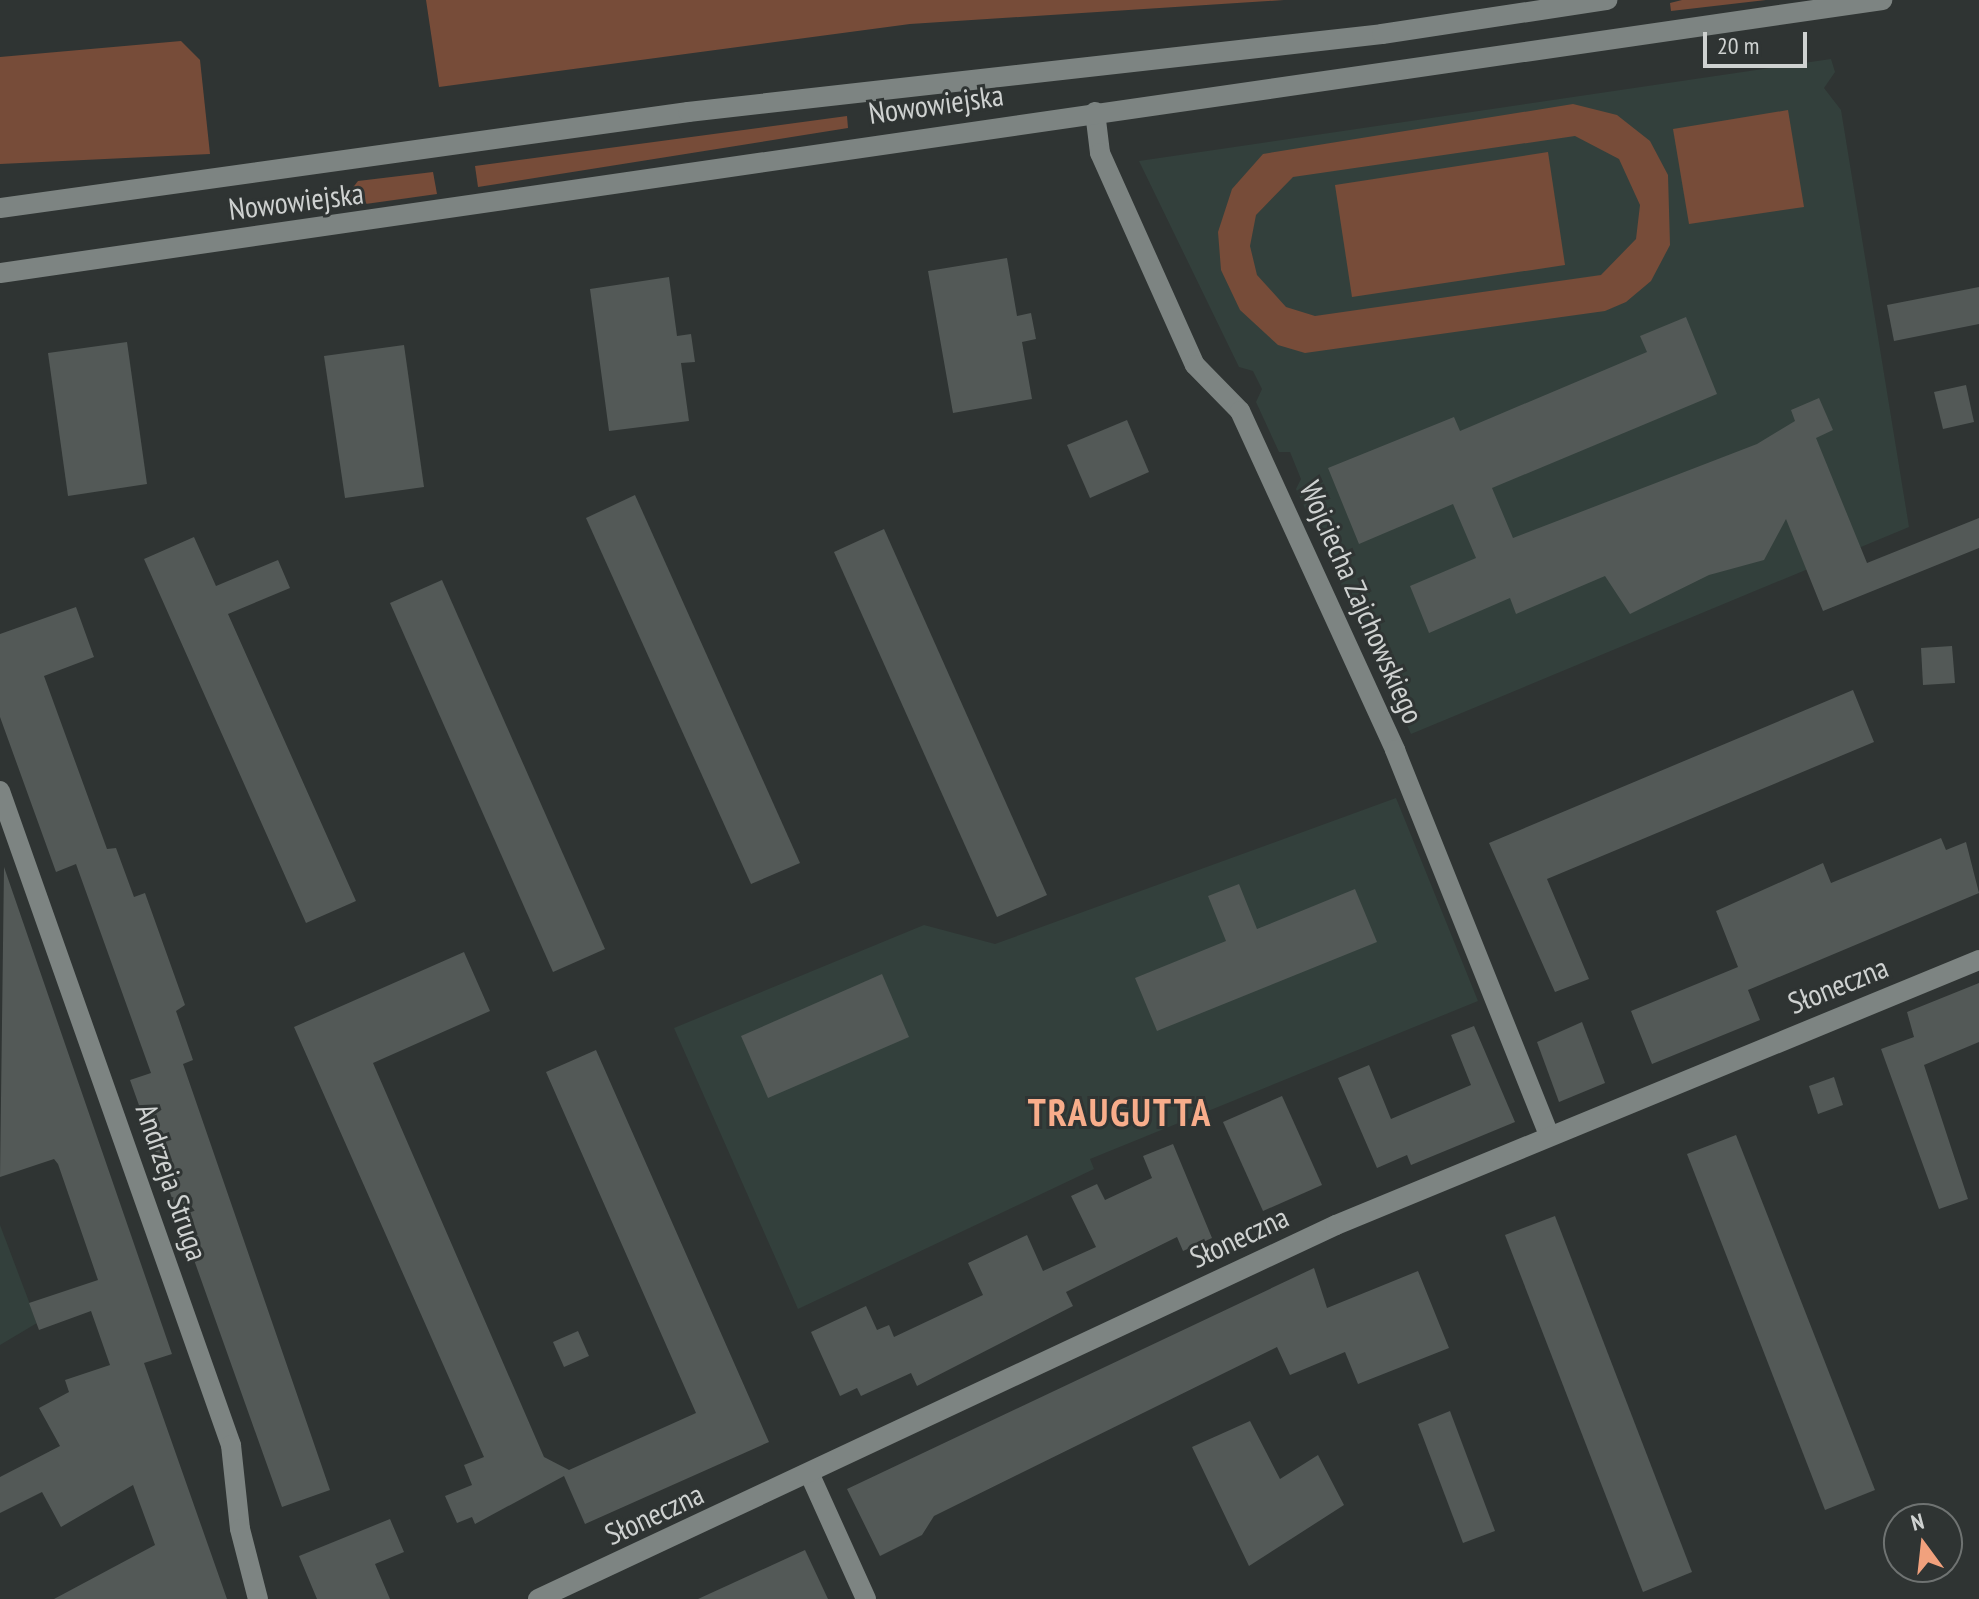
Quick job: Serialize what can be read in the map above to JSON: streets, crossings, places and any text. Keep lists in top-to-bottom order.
{
  "streets": {
    "street": [
      "Nowowiejska",
      "Wojciecha Zajchowskiego",
      "Słoneczna",
      "Andrzeja Struga"
    ]
  },
  "crossings": [
    ["Nowowiejska", "Wojciecha Zajchowskiego"],
    ["Wojciecha Zajchowskiego", "Słoneczna"]
  ],
  "districts": ["TRAUGUTTA"],
  "scale_bar": "20 m",
  "north": "top"
}
